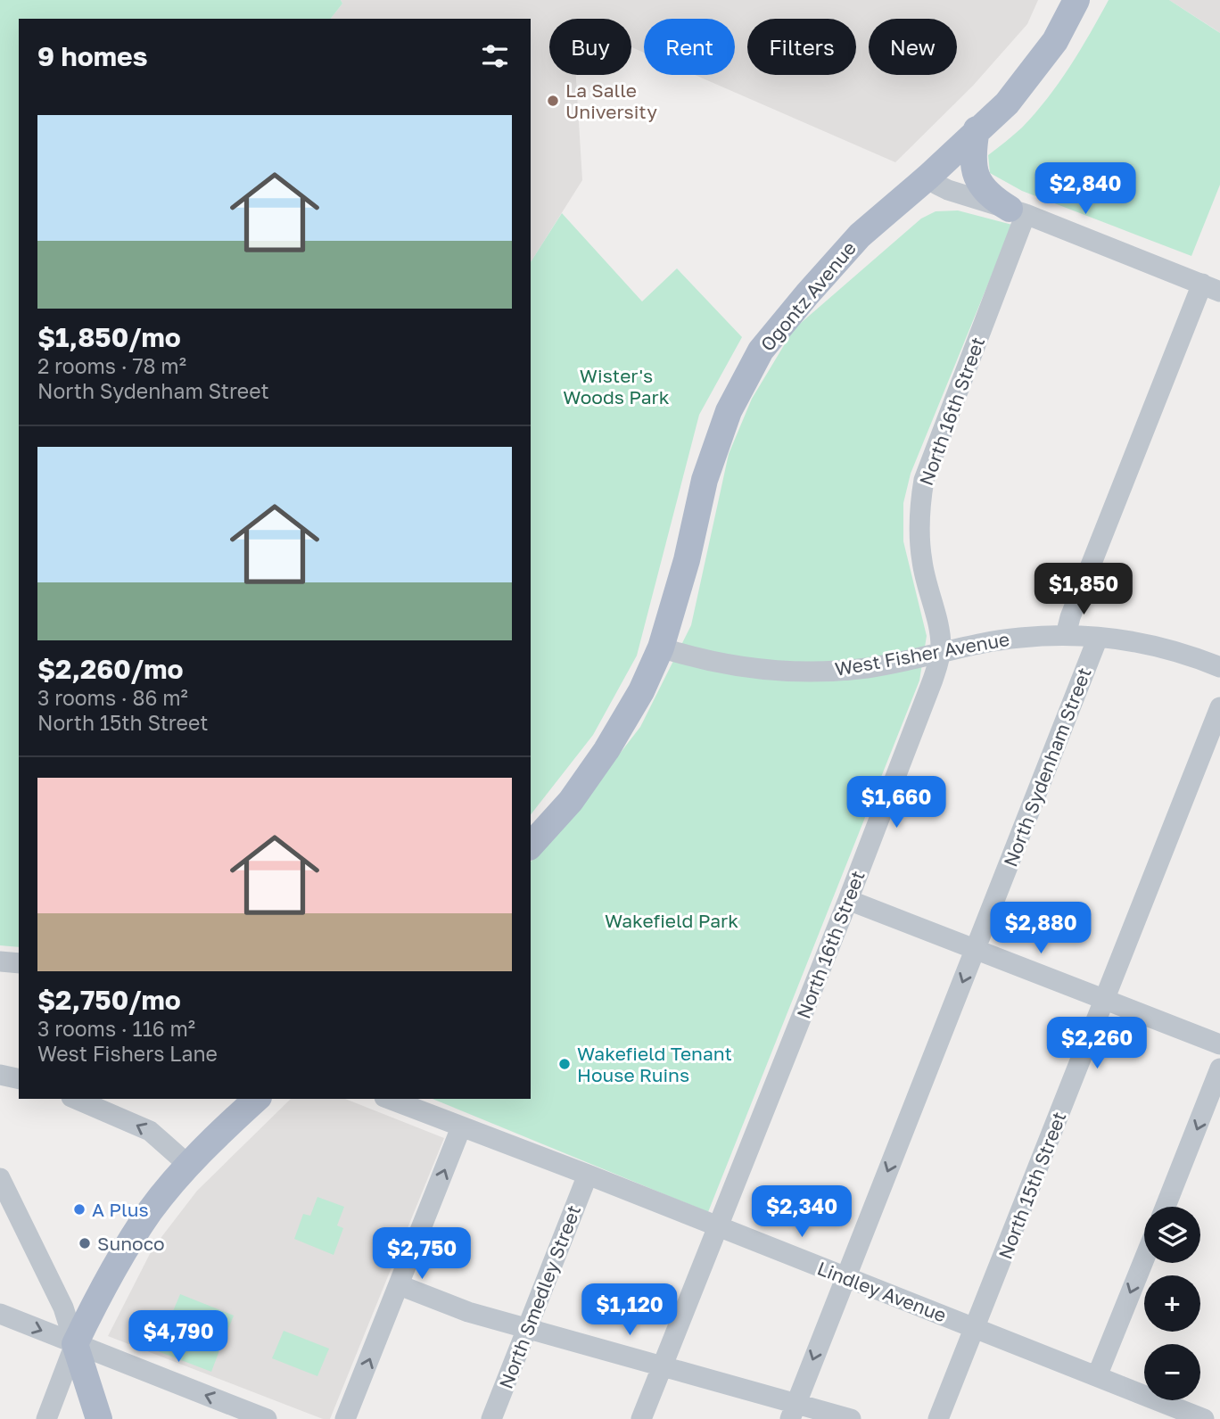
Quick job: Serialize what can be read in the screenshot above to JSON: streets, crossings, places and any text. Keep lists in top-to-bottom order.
{
  "streets": {
    "main road": ["Ogontz Avenue"],
    "street": [
      "North 16th Street",
      "West Fisher Avenue",
      "North Sydenham Street",
      "North 15th Street",
      "Lindley Avenue",
      "North Smedley Street"
    ]
  },
  "crossings": [
    ["Ogontz Avenue", "West Fisher Avenue"],
    ["North 16th Street", "West Fisher Avenue"],
    ["North 16th Street", "Lindley Avenue"],
    ["West Fisher Avenue", "North Sydenham Street"],
    ["North Sydenham Street", "Lindley Avenue"],
    ["North 15th Street", "Lindley Avenue"],
    ["Lindley Avenue", "North Smedley Street"]
  ],
  "one_way": ["North Sydenham Street"],
  "parks": ["Wister's Woods Park", "Wakefield Park"],
  "places": [
    "La Salle University",
    "Wakefield Tenant House Ruins",
    "A Plus",
    "Sunoco"
  ],
  "page": {
    "chip": [
      "Buy",
      "Rent",
      "Filters",
      "New"
    ],
    "heading": "9 homes",
    "list": [
      {
        "name": "$1,850/mo",
        "note": "2 rooms · 78 m² · North Sydenham Street"
      },
      {
        "name": "$2,260/mo",
        "note": "3 rooms · 86 m² · North 15th Street"
      },
      {
        "name": "$2,750/mo",
        "note": "3 rooms · 116 m² · West Fishers Lane"
      }
    ],
    "price": [
      "$2,840",
      "$1,850",
      "$1,660",
      "$2,880",
      "$2,260",
      "$2,340",
      "$2,750",
      "$1,120",
      "$4,790"
    ],
    "map_buttons": ["+", "−"]
  }
}
